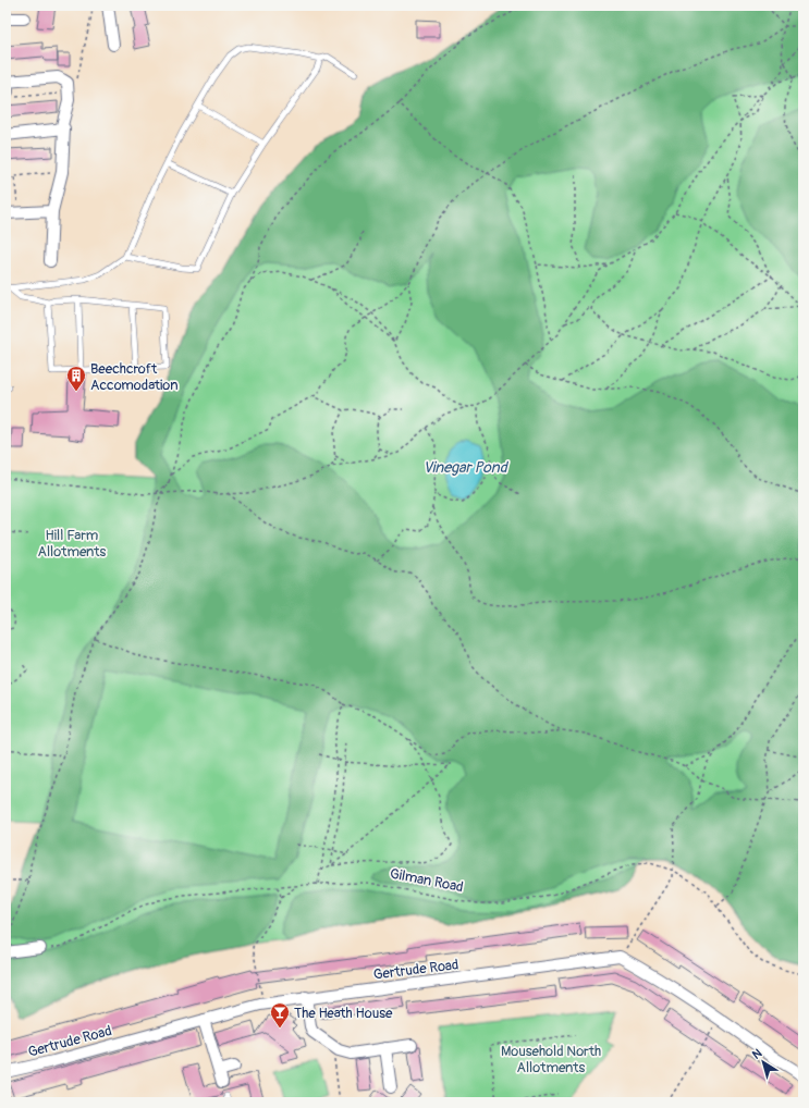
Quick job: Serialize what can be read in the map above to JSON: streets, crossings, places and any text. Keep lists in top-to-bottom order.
{
  "streets": {
    "street": ["Gertrude Road"],
    "path": ["Gilman Road"]
  },
  "water": ["Vinegar Pond"],
  "parks": ["Hill Farm Allotments", "Mousehold North Allotments"],
  "places": {
    "building": ["Beechcroft Accomodation"],
    "bar": ["The Heath House"]
  },
  "north": "top left"
}
